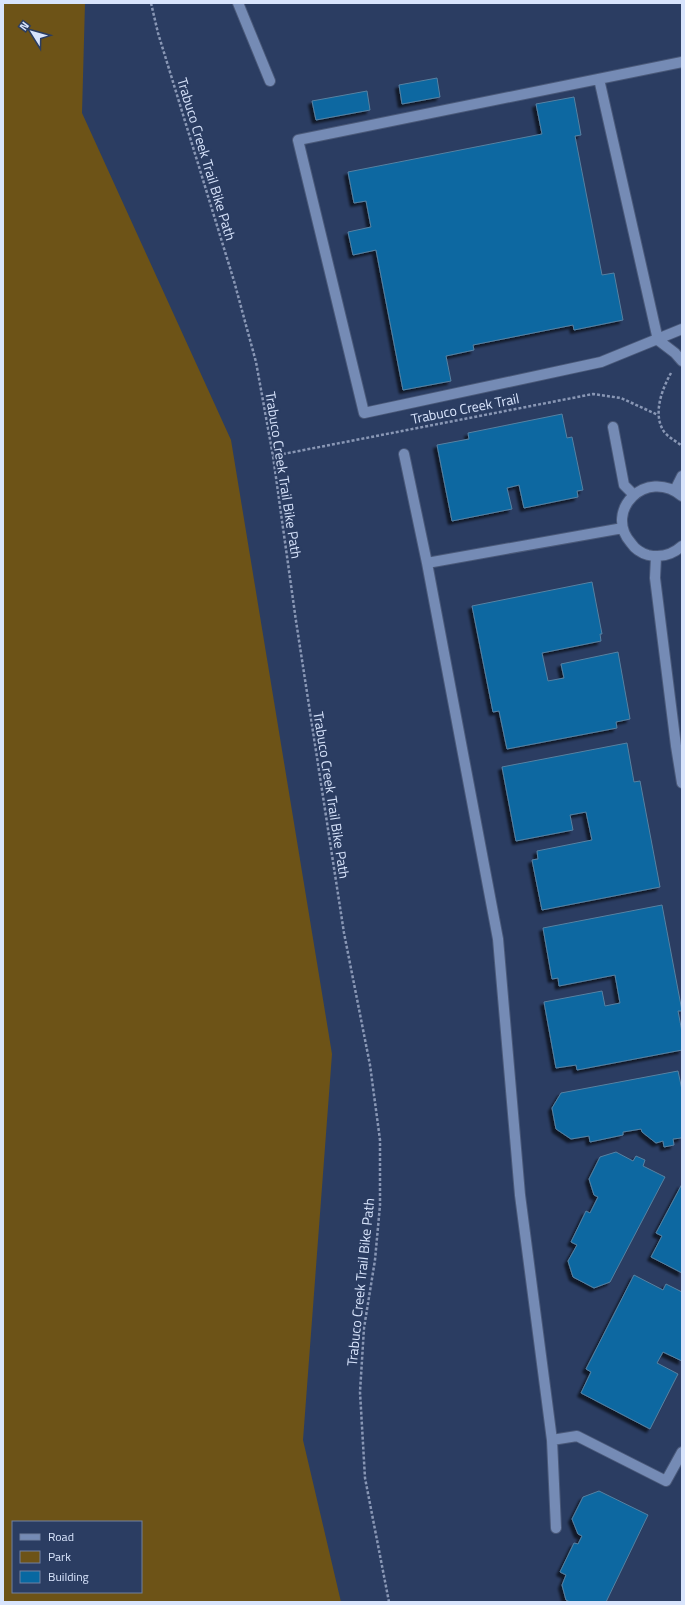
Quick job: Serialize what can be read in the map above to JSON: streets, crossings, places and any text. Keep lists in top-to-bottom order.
{
  "streets": {
    "path": ["Trabuco Creek Trail Bike Path", "Trabuco Creek Trail"]
  },
  "crossings": [
    ["Trabuco Creek Trail Bike Path", "Trabuco Creek Trail"]
  ],
  "legend": ["Road", "Park", "Building"],
  "north": "top left"
}
